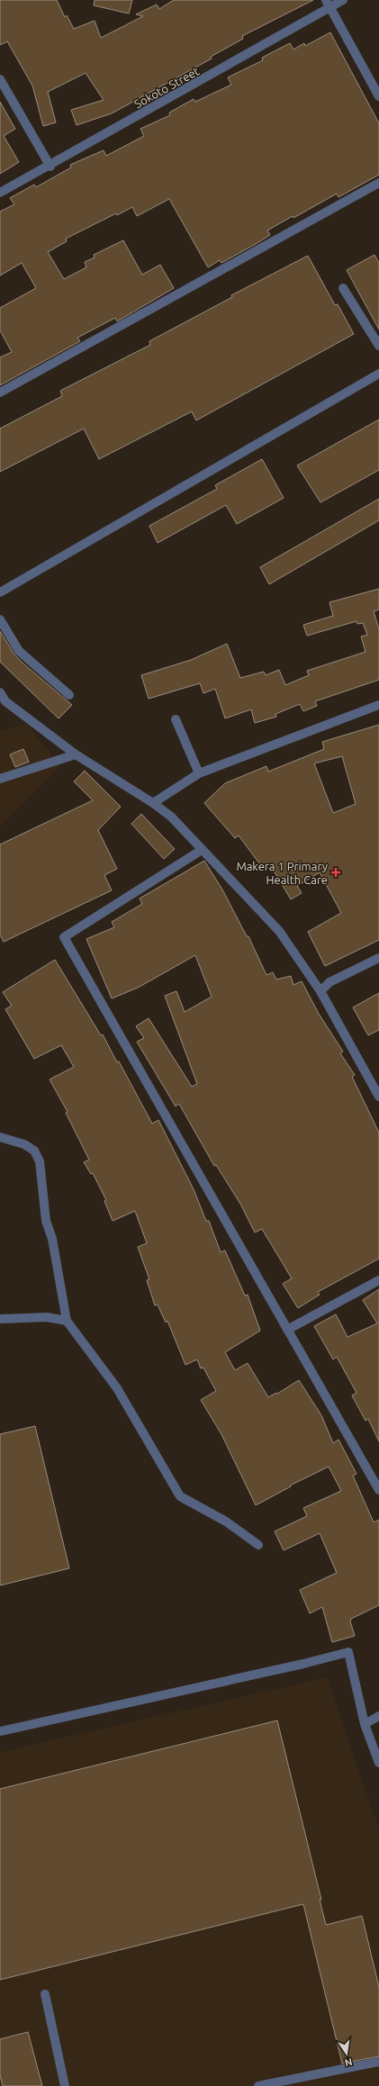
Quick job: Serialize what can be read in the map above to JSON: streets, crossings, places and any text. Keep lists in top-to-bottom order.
{
  "streets": {
    "street": ["Sokoto Street"]
  },
  "places": {
    "health": ["Makera 1 Primary Health Care"]
  },
  "north": "bottom"
}
